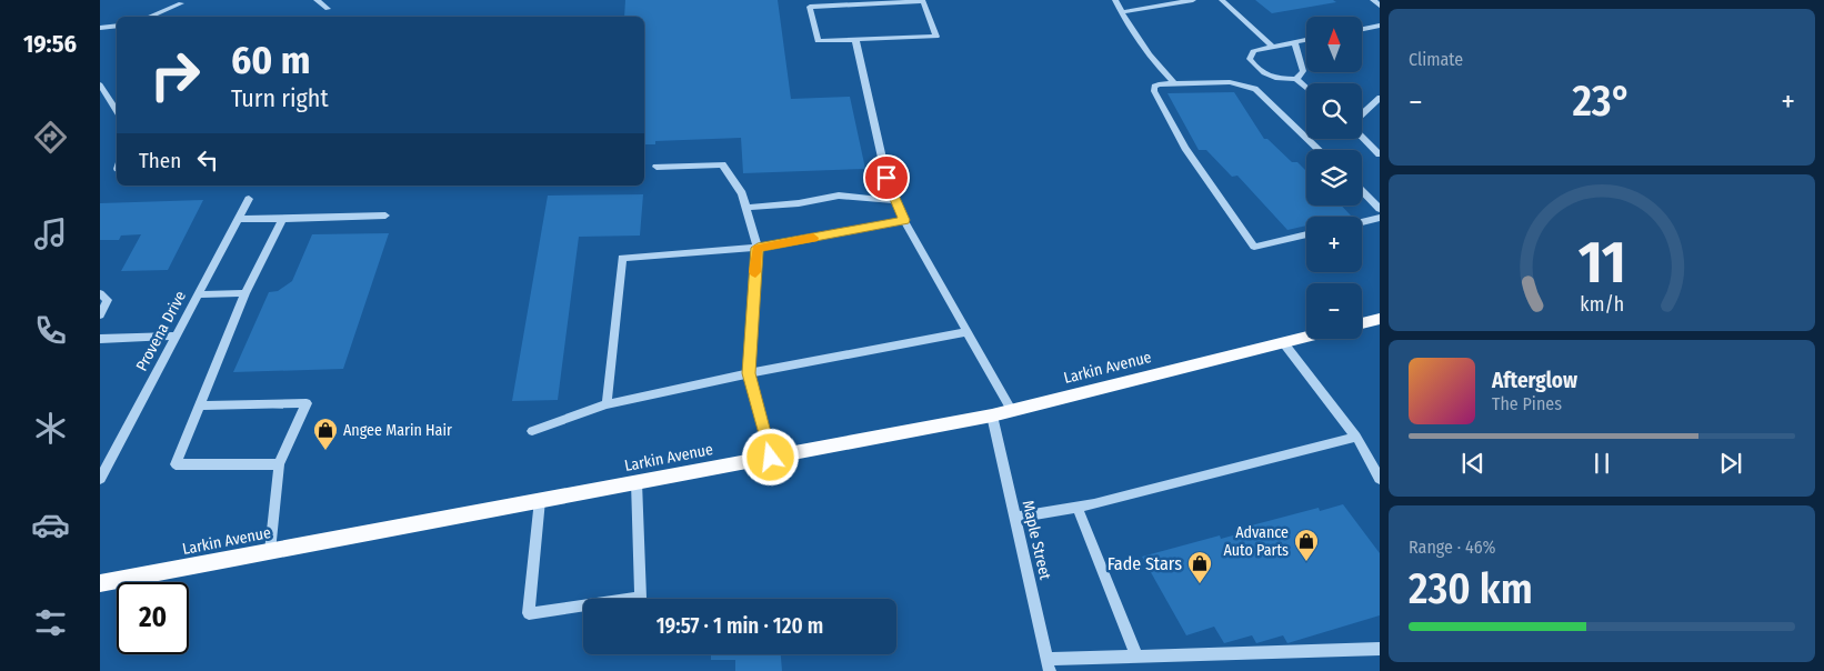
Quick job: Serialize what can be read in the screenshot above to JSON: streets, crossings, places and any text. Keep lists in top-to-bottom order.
{
  "streets": {
    "main road": ["Larkin Avenue"],
    "street": ["Provena Drive", "Maple Street"]
  },
  "crossings": [
    ["Larkin Avenue", "Maple Street"]
  ],
  "places": {
    "shop": ["Angee Marin Hair", "Advance Auto Parts", "Fade Stars"]
  },
  "north": "top",
  "page": {
    "tabs": "19:56",
    "tile": [
      "Climate",
      ["Range · 46%", "230 km"]
    ],
    "map_buttons": ["+", "−"],
    "turn": ["60 m", "Turn right"],
    "heat": ["−", "23°", "+"],
    "then": "Then",
    "song": ["Afterglow", "The Pines"],
    "limit": "20",
    "trip": "19:57 · 1 min · 120 m",
    "gauge": ["11", "km/h"]
  }
}
